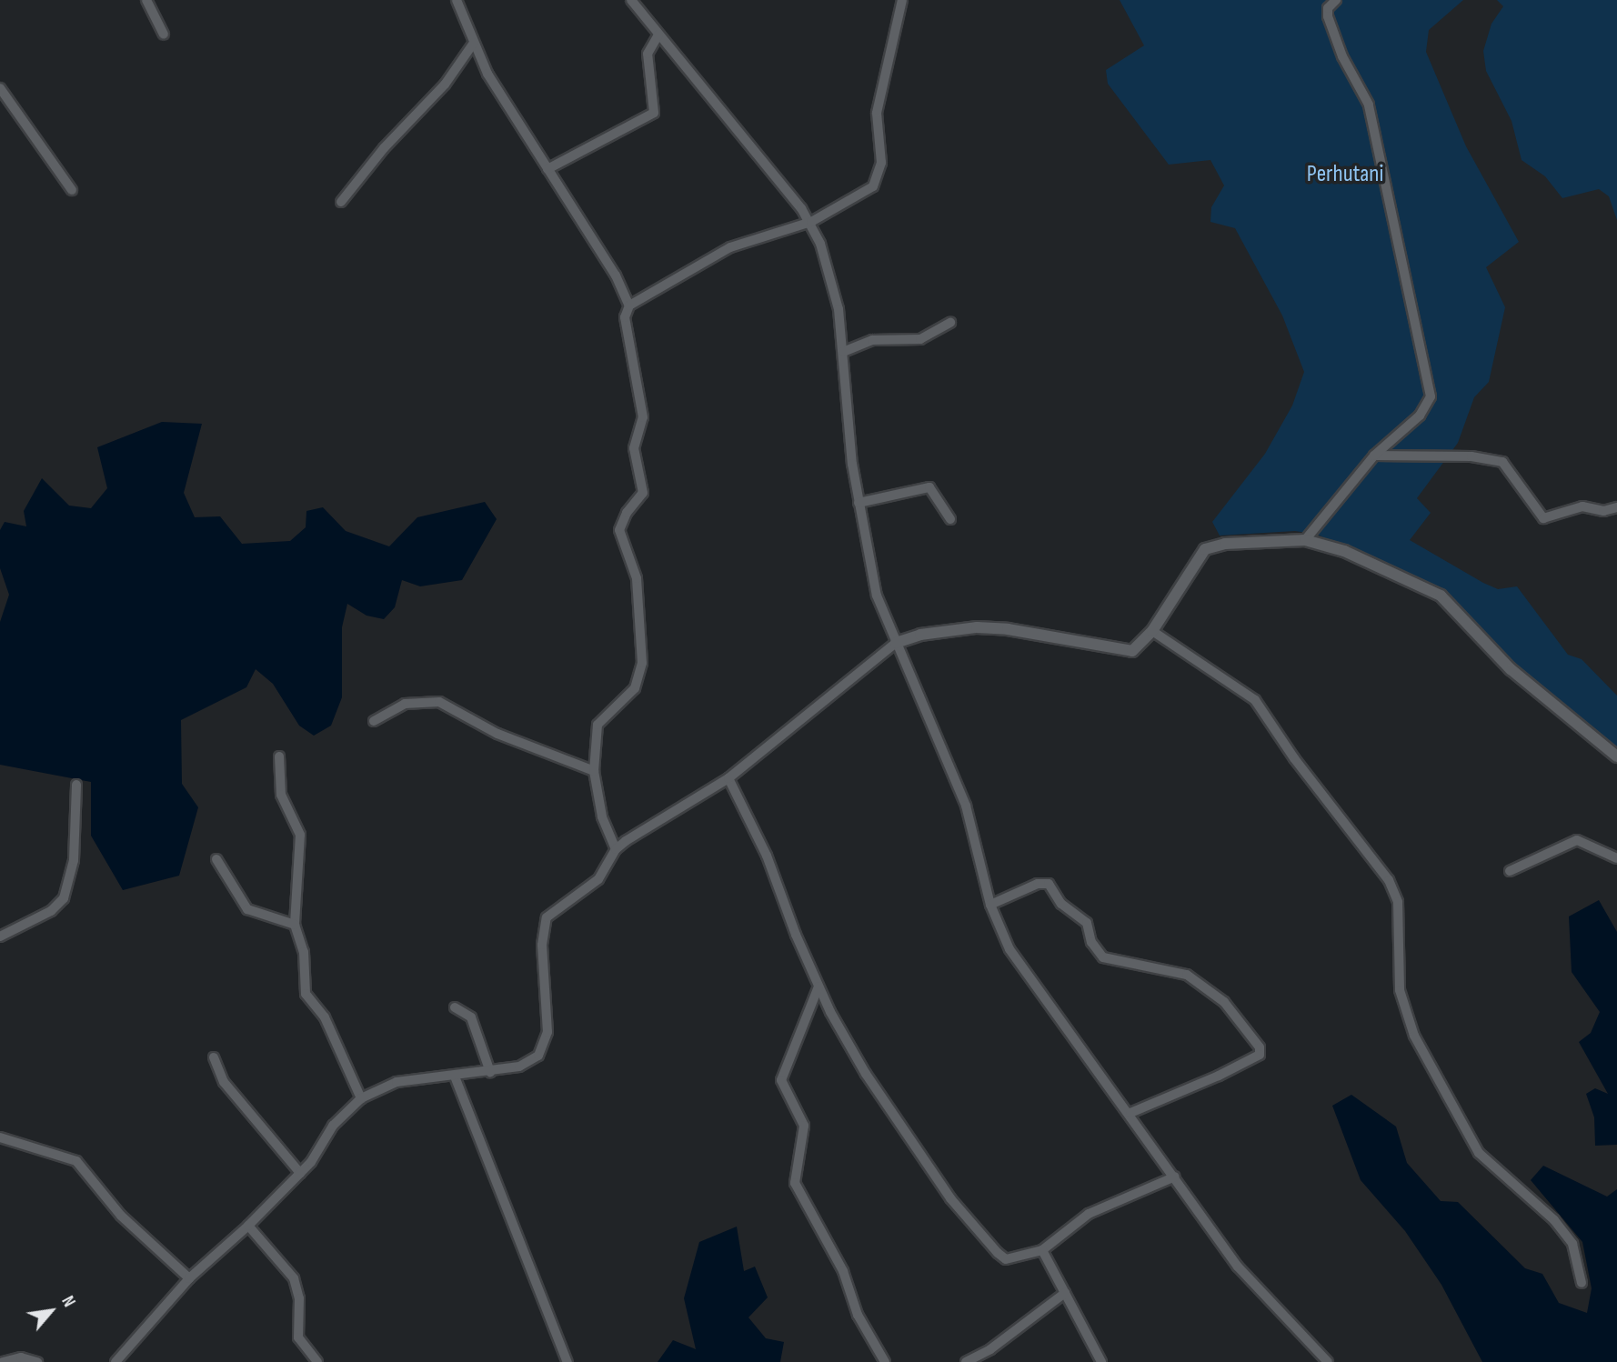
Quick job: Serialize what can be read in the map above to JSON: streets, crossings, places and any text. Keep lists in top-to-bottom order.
{
  "parks": ["Perhutani"],
  "north": "top right"
}
